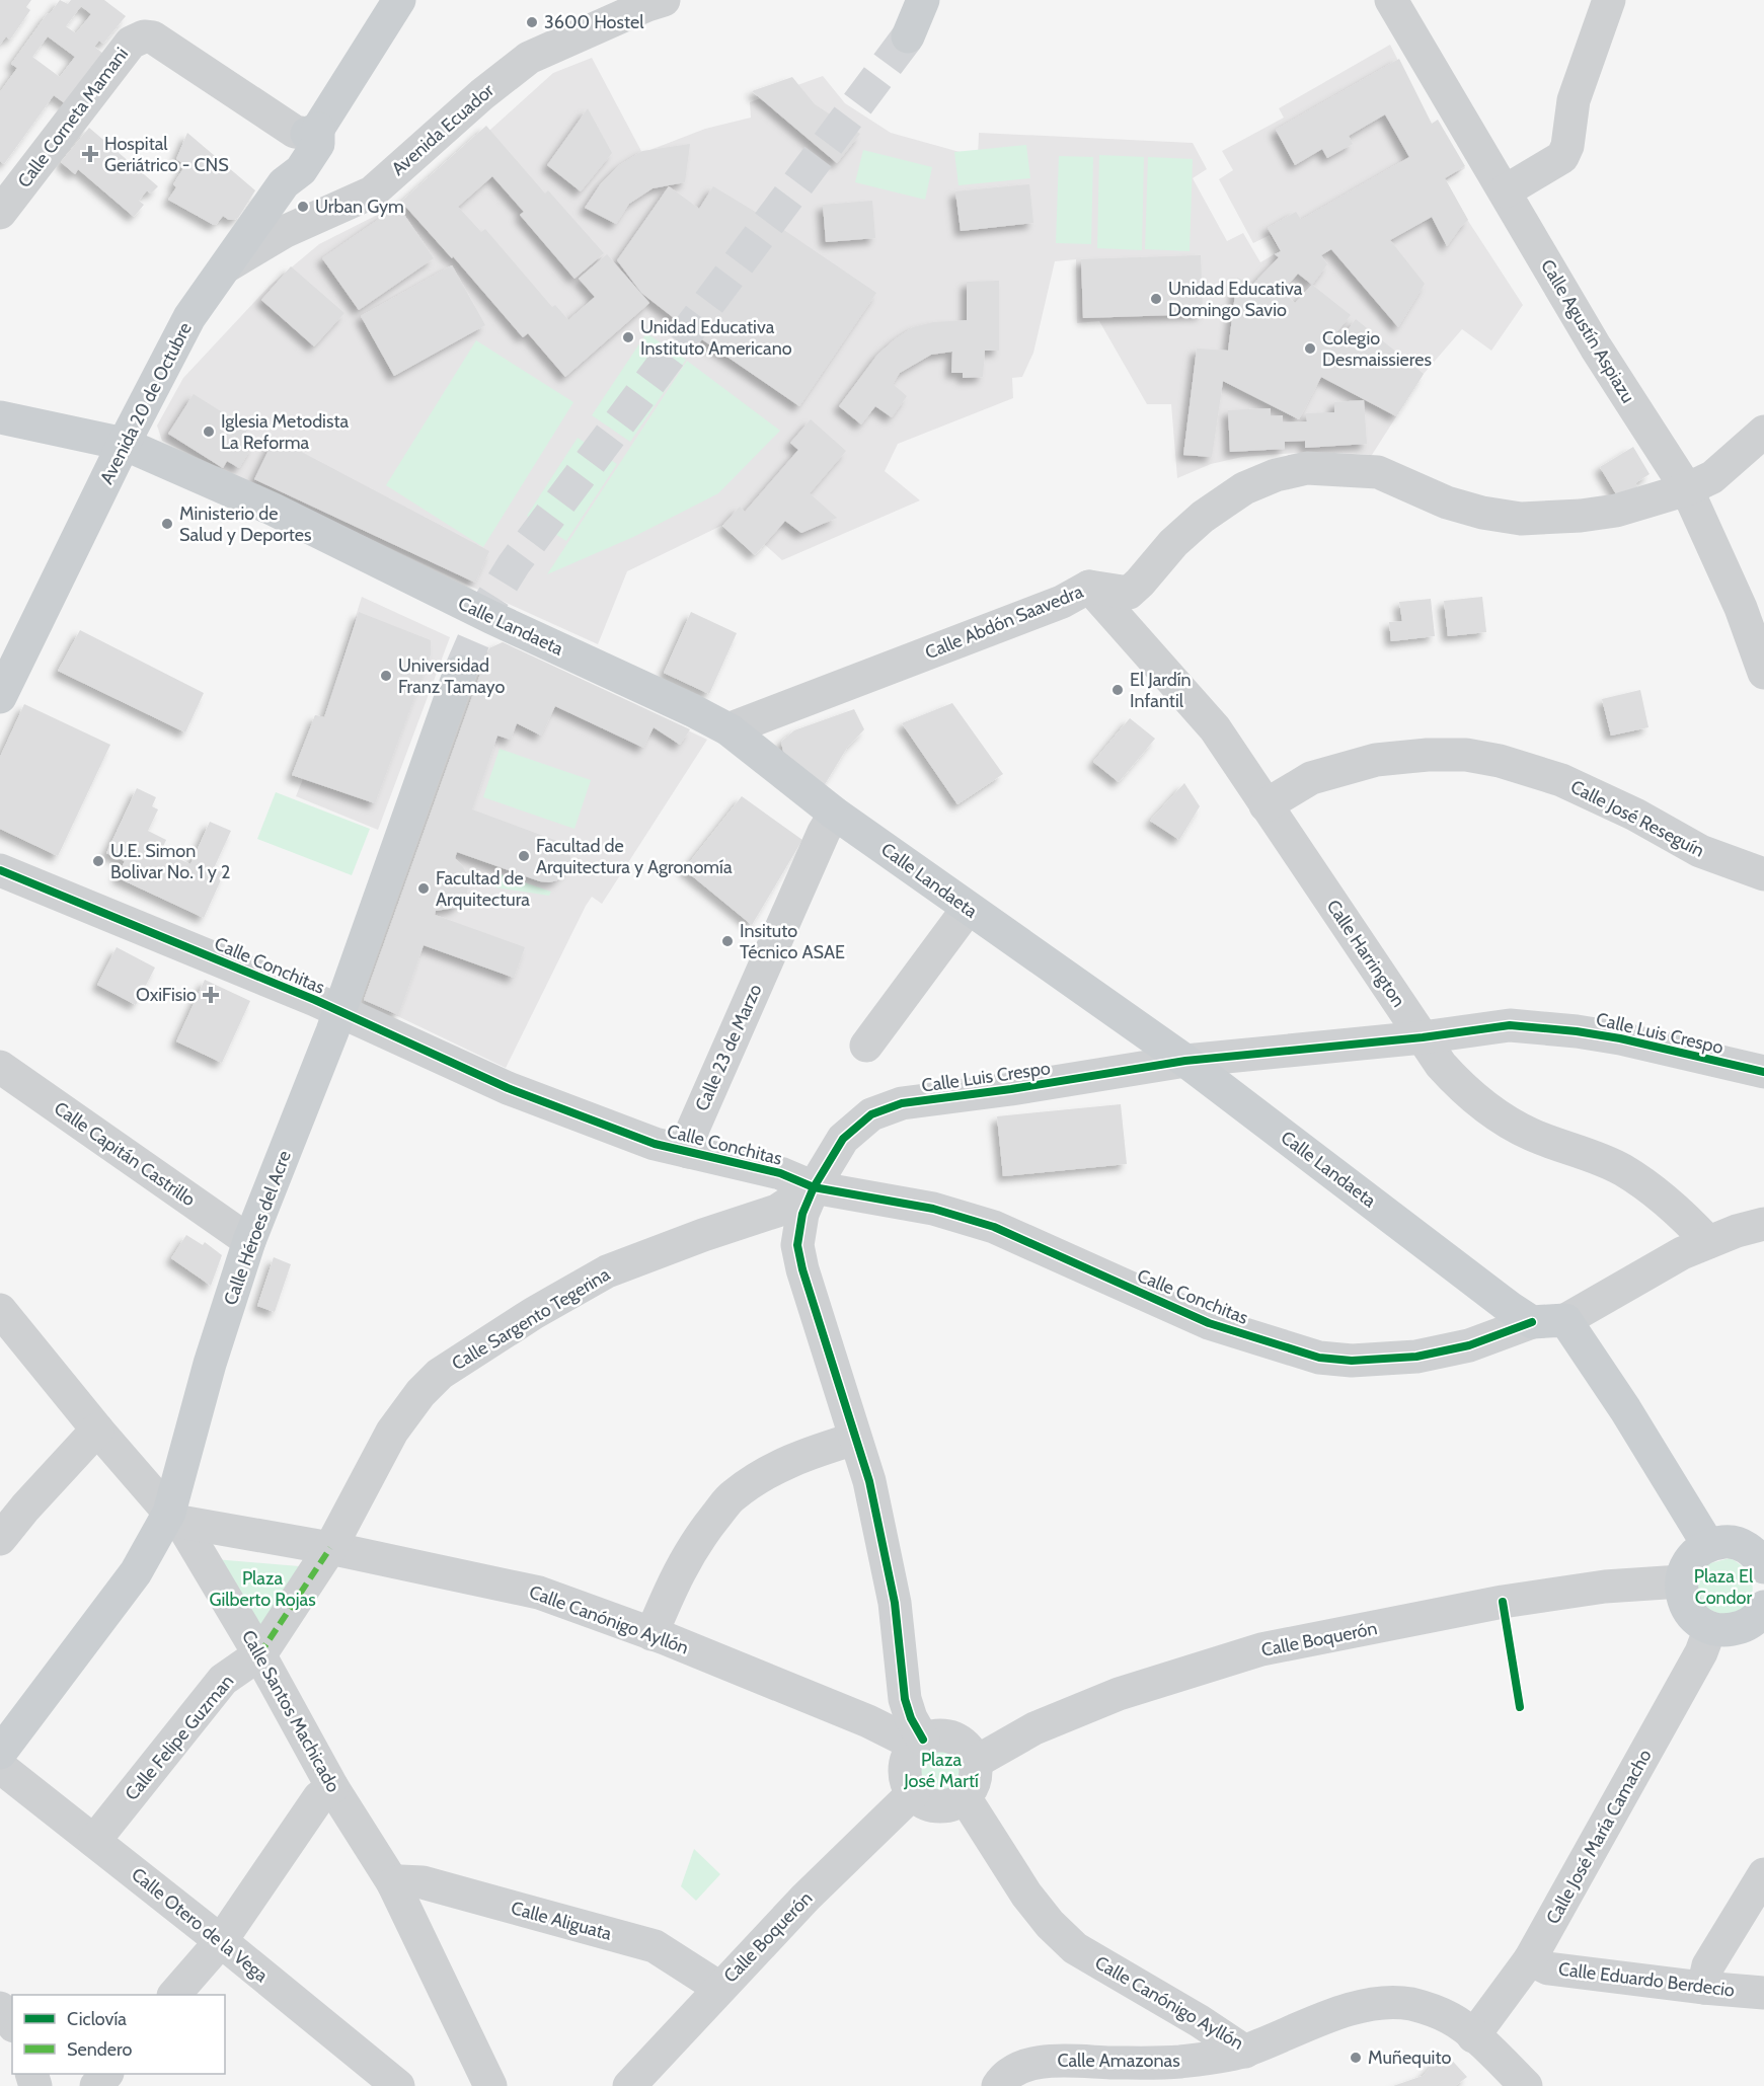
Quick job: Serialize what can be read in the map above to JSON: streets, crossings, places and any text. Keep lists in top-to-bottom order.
{
  "streets": {
    "main road": ["Avenida 20 de Octubre", "Calle Landaeta", "Calle Héroes del Acre"],
    "street": [
      "Calle Corneta Mamani",
      "Avenida Ecuador",
      "Calle Agustín Aspiazu",
      "Calle Abdón Saavedra",
      "Calle José Reseguín",
      "Calle Harrington",
      "Calle Conchitas",
      "Calle Luis Crespo",
      "Calle 23 de Marzo",
      "Calle Capitán Castrillo",
      "Calle Sargento Tegerina",
      "Calle Canónigo Ayllón",
      "Calle Boquerón",
      "Calle Santos Machicado",
      "Calle Felipe Guzman",
      "Calle José María Camacho",
      "Calle Aliguata",
      "Calle Otero de la Vega",
      "Calle Eduardo Berdecio",
      "Calle Amazonas"
    ]
  },
  "crossings": [
    ["Calle Corneta Mamani", "Avenida 20 de Octubre"],
    ["Avenida Ecuador", "Avenida 20 de Octubre"],
    ["Calle Agustín Aspiazu", "Calle Abdón Saavedra"],
    ["Avenida 20 de Octubre", "Calle Landaeta"],
    ["Calle Abdón Saavedra", "Calle Landaeta"],
    ["Calle Abdón Saavedra", "Calle Harrington"],
    ["Calle Landaeta", "Calle Conchitas"],
    ["Calle Landaeta", "Calle Luis Crespo"],
    ["Calle Landaeta", "Calle 23 de Marzo"],
    ["Calle José Reseguín", "Calle Harrington"],
    ["Calle Harrington", "Calle Luis Crespo"],
    ["Calle Conchitas", "Calle Luis Crespo"],
    ["Calle Conchitas", "Calle 23 de Marzo"],
    ["Calle Conchitas", "Calle Héroes del Acre"],
    ["Calle Conchitas", "Calle Sargento Tegerina"],
    ["Calle Luis Crespo", "Calle Sargento Tegerina"],
    ["Calle Luis Crespo", "Calle Canónigo Ayllón"],
    ["Calle Luis Crespo", "Calle Boquerón"],
    ["Calle Capitán Castrillo", "Calle Héroes del Acre"],
    ["Calle Héroes del Acre", "Calle Canónigo Ayllón"],
    ["Calle Héroes del Acre", "Calle Santos Machicado"],
    ["Calle Sargento Tegerina", "Calle Canónigo Ayllón"],
    ["Calle Sargento Tegerina", "Calle Felipe Guzman"],
    ["Calle Canónigo Ayllón", "Calle Boquerón"],
    ["Calle Canónigo Ayllón", "Calle Santos Machicado"],
    ["Calle Canónigo Ayllón", "Calle Felipe Guzman"],
    ["Calle Canónigo Ayllón", "Calle José María Camacho"],
    ["Calle Canónigo Ayllón", "Calle Amazonas"],
    ["Calle Boquerón", "Calle Aliguata"],
    ["Calle Santos Machicado", "Calle Felipe Guzman"],
    ["Calle Santos Machicado", "Calle Aliguata"],
    ["Calle Felipe Guzman", "Calle Otero de la Vega"],
    ["Calle José María Camacho", "Calle Eduardo Berdecio"]
  ],
  "parks": ["Plaza El Condor", "Plaza Gilberto Rojas", "Plaza José Martí"],
  "places": {
    "other": [
      "3600 Hostel",
      "Urban Gym",
      "Unidad Educativa Domingo Savio",
      "Unidad Educativa Instituto Americano",
      "Colegio Desmaissieres",
      "Iglesia Metodista La Reforma",
      "Ministerio de Salud y Deportes",
      "Universidad Franz Tamayo",
      "El Jardín Infantil",
      "Facultad de Arquitectura y Agronomía",
      "U.E. Simon Bolivar No. 1 y 2",
      "Facultad de Arquitectura",
      "Insituto Técnico ASAE",
      "Muñequito"
    ],
    "health": ["Hospital Geriátrico - CNS", "OxiFisio"]
  },
  "legend": ["Ciclovía", "Sendero"]
}
